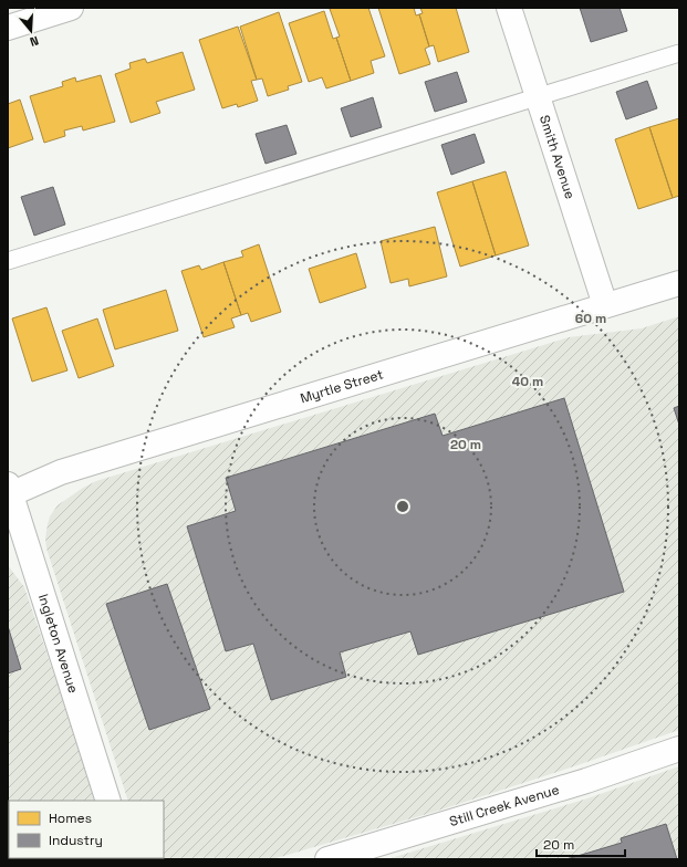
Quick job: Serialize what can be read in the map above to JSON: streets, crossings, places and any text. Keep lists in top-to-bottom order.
{
  "streets": {
    "street": [
      "Smith Avenue",
      "Myrtle Street",
      "Ingleton Avenue",
      "Still Creek Avenue"
    ]
  },
  "crossings": [
    ["Smith Avenue", "Myrtle Street"],
    ["Myrtle Street", "Ingleton Avenue"]
  ],
  "legend": ["Homes", "Industry"],
  "scale_bar": "20 m",
  "north": "bottom",
  "rings": ["60 m", "40 m", "20 m"]
}
